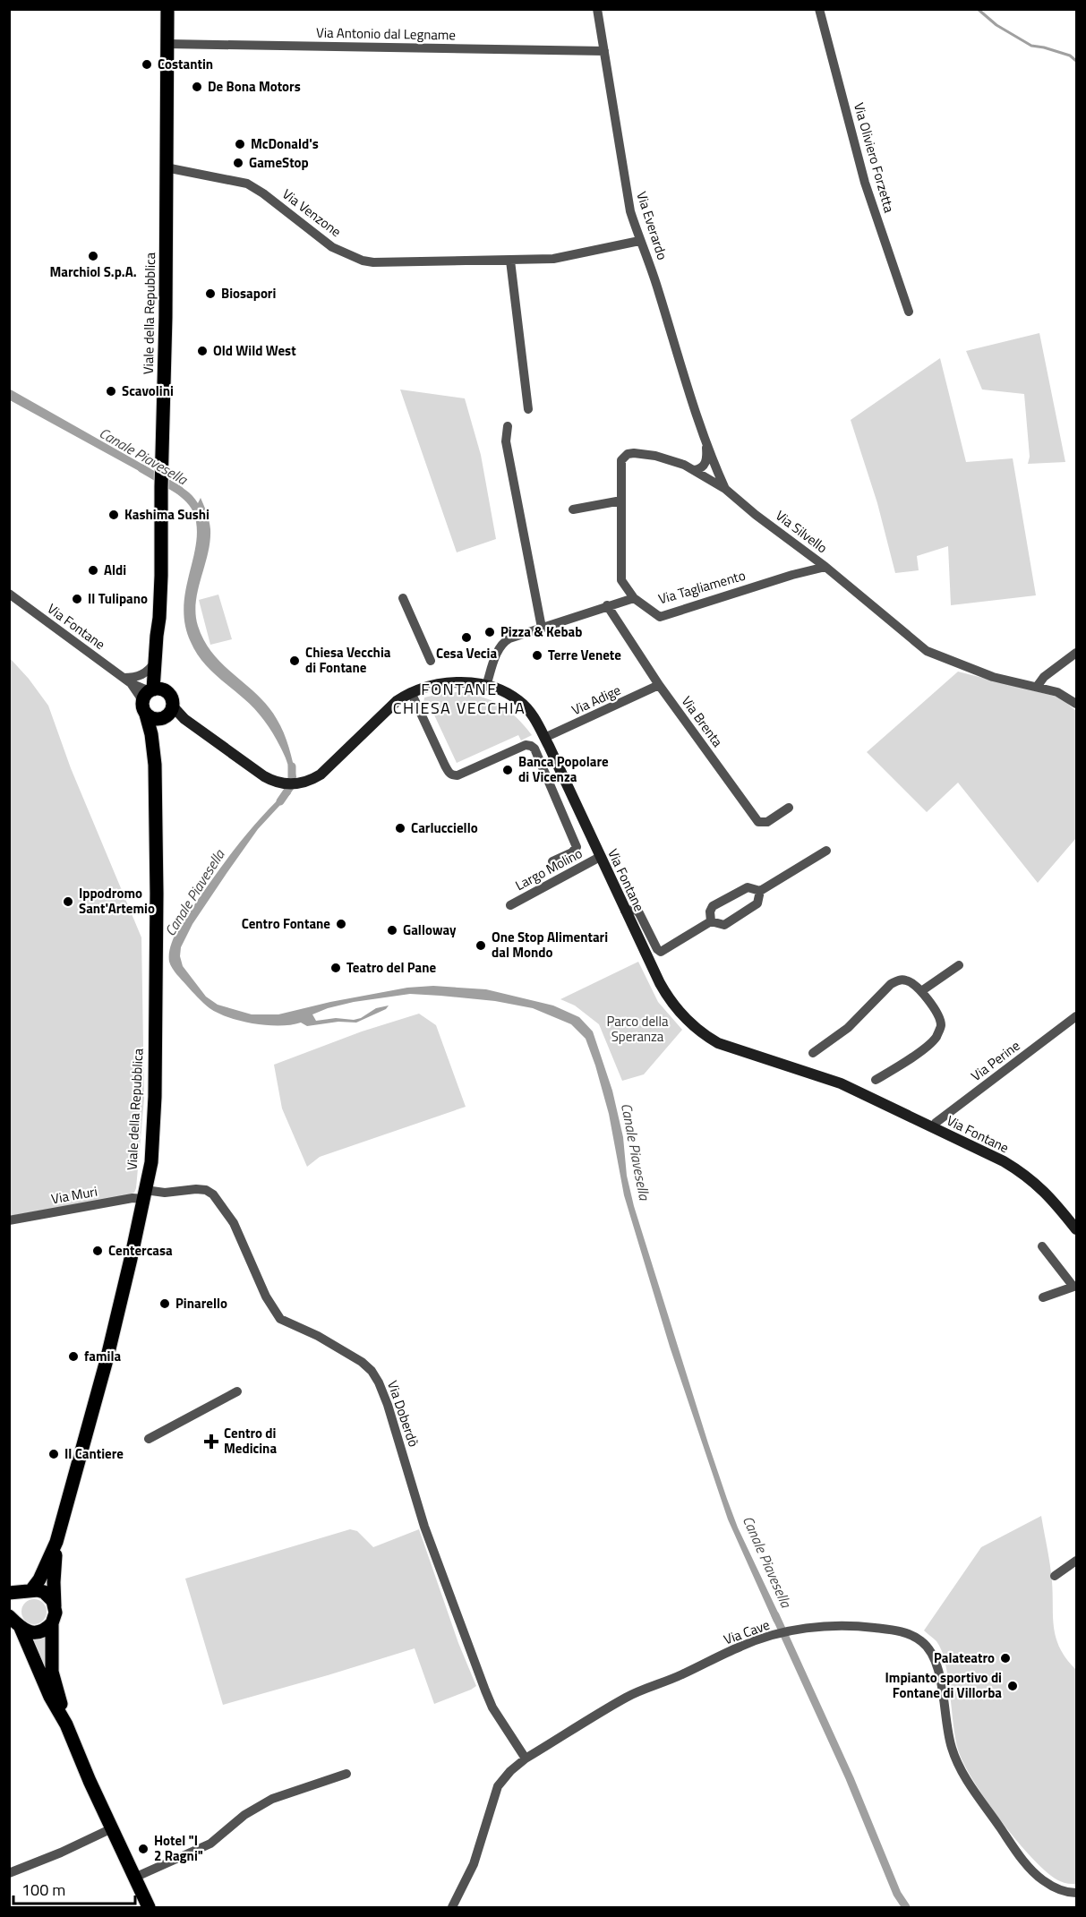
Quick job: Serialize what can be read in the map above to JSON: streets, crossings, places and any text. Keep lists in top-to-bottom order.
{
  "streets": {
    "main road": ["Viale della Repubblica"],
    "street": [
      "Via Antonio dal Legname",
      "Via Oliviero Forzetta",
      "Via Venzone",
      "Via Everardo",
      "Via Silvello",
      "Via Tagliamento",
      "Via Fontane",
      "Via Adige",
      "Via Brenta",
      "Largo Molino",
      "Via Perine",
      "Via Muri",
      "Via Doberdò",
      "Via Cave"
    ]
  },
  "crossings": [
    ["Via Antonio dal Legname", "Via Everardo"],
    ["Via Antonio dal Legname", "Viale della Repubblica"],
    ["Via Venzone", "Via Everardo"],
    ["Via Venzone", "Viale della Repubblica"],
    ["Via Everardo", "Via Silvello"],
    ["Viale della Repubblica", "Via Fontane"],
    ["Viale della Repubblica", "Via Muri"],
    ["Viale della Repubblica", "Via Doberdò"],
    ["Via Silvello", "Via Tagliamento"],
    ["Via Fontane", "Via Adige"],
    ["Via Fontane", "Largo Molino"],
    ["Via Fontane", "Via Perine"],
    ["Via Adige", "Via Brenta"],
    ["Via Muri", "Via Doberdò"],
    ["Via Doberdò", "Via Cave"]
  ],
  "districts": ["FONTANE CHIESA VECCHIA"],
  "water": ["Canale Piavesella"],
  "parks": ["Parco della Speranza"],
  "places": {
    "other": [
      "Costantin",
      "De Bona Motors",
      "McDonald's",
      "GameStop",
      "Marchiol S.p.A.",
      "Biosapori",
      "Old Wild West",
      "Scavolini",
      "Kashima Sushi",
      "Aldi",
      "Il Tulipano",
      "Pizza & Kebab",
      "Cesa Vecia",
      "Terre Venete",
      "Chiesa Vecchia di Fontane",
      "Banca Popolare di Vicenza",
      "Carlucciello",
      "Ippodromo Sant'Artemio",
      "Centro Fontane",
      "Galloway",
      "One Stop Alimentari dal Mondo",
      "Teatro del Pane",
      "Centercasa",
      "Pinarello",
      "famila",
      "Il Cantiere",
      "Palateatro",
      "Impianto sportivo di Fontane di Villorba",
      "Hotel \"I 2 Ragni\""
    ],
    "health": ["Centro di Medicina"]
  },
  "scale_bar": "100 m"
}
